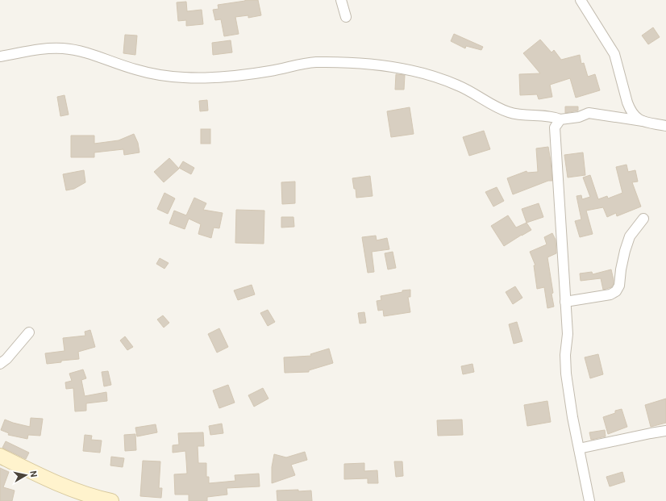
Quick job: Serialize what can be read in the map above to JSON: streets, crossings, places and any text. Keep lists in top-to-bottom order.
{
  "north": "right"
}
